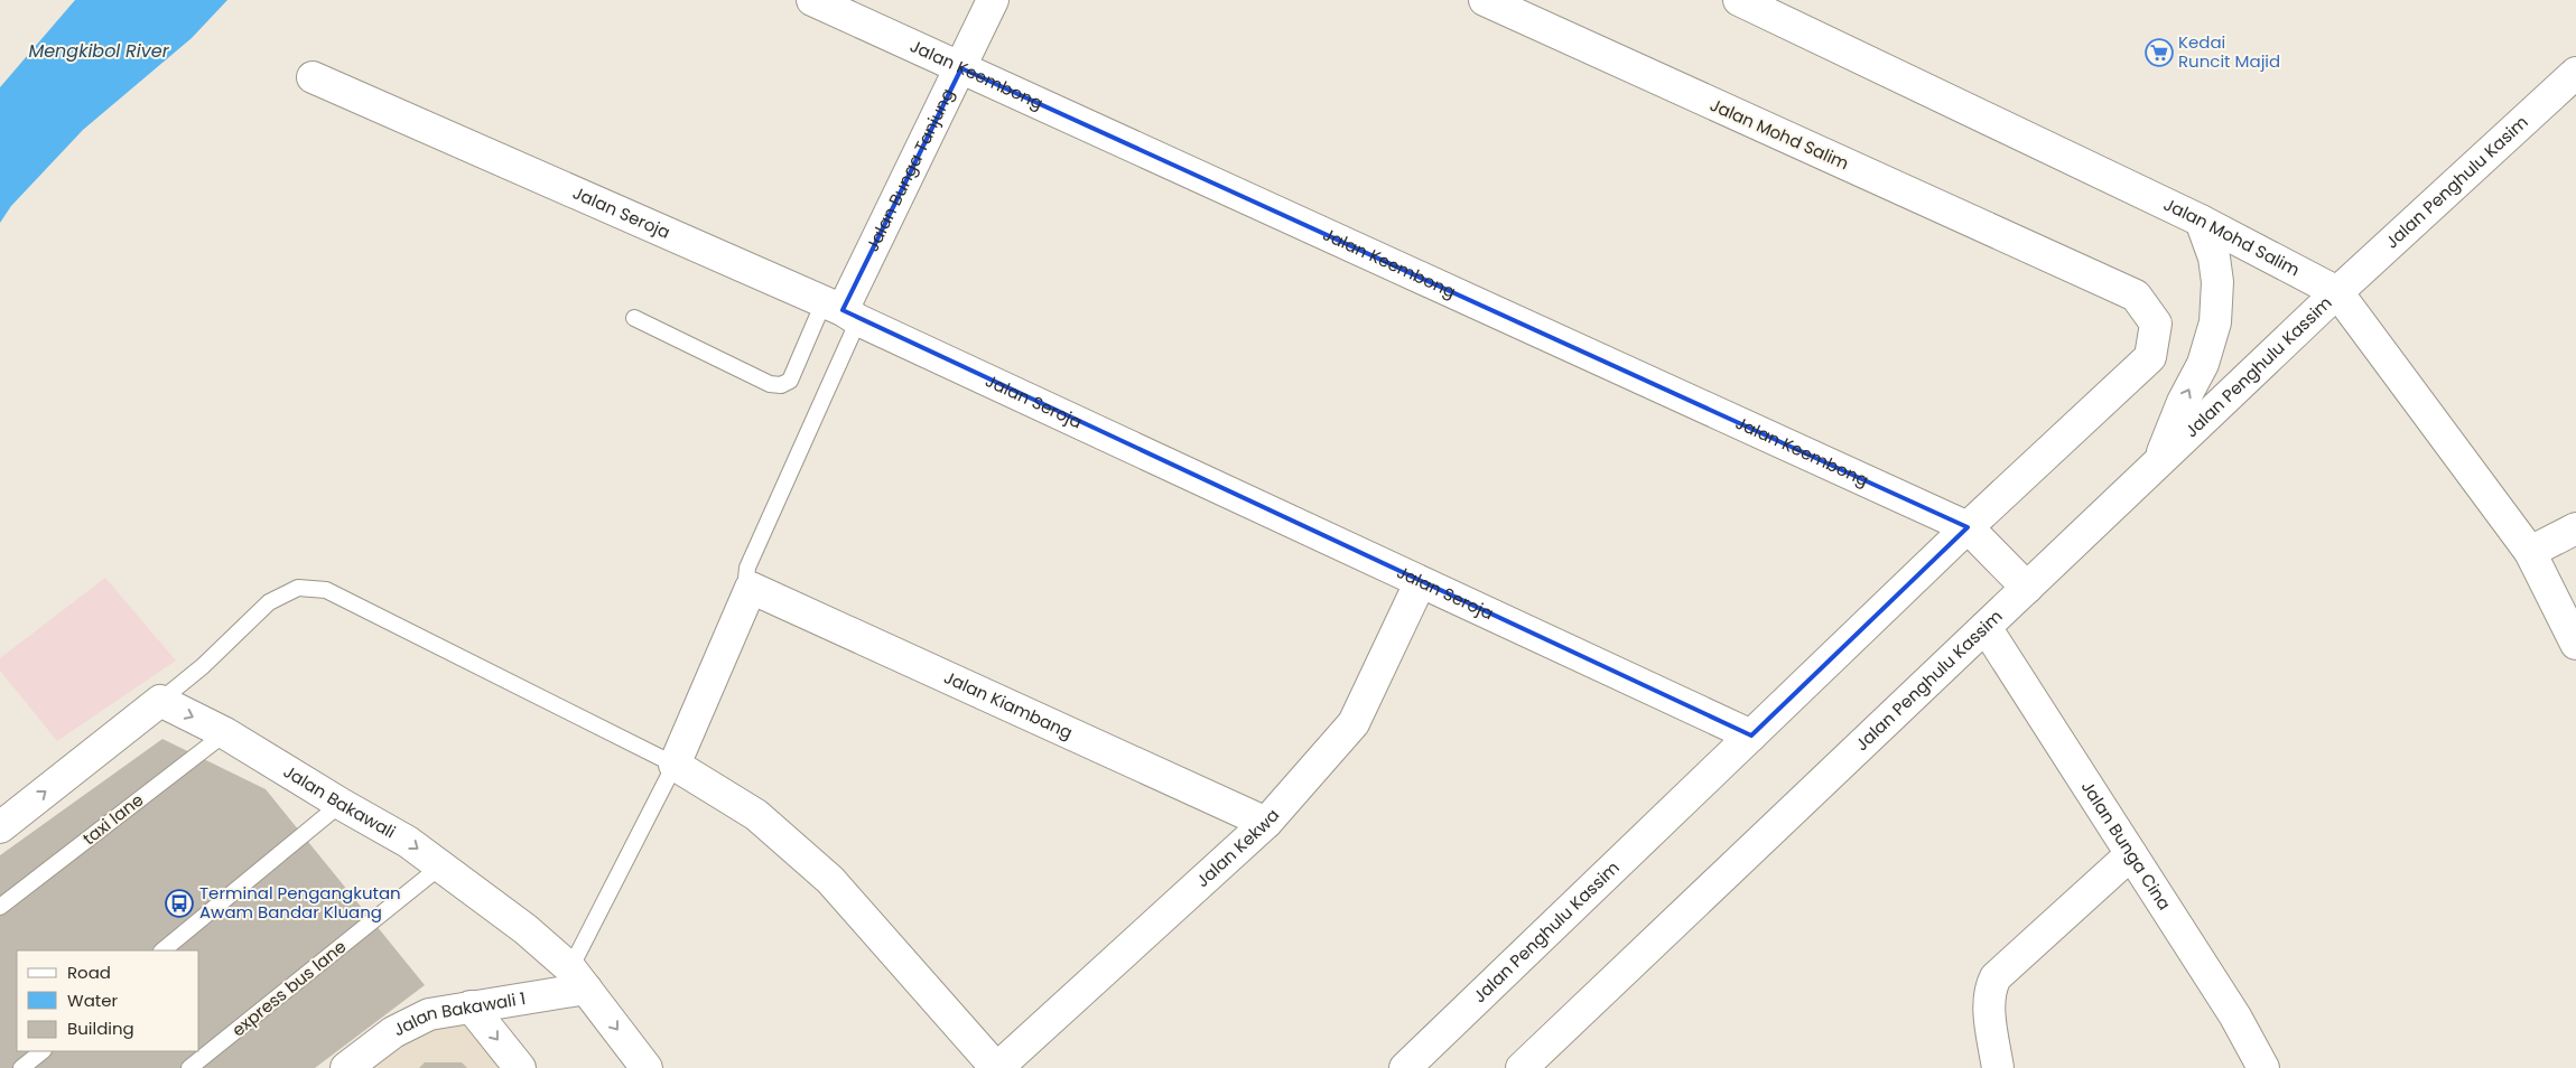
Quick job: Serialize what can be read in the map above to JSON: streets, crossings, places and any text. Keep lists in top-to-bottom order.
{
  "streets": {
    "street": [
      "Jalan Keembong",
      "Jalan Mohd Salim",
      "Jalan Bunga Tanjung",
      "Jalan Penghulu Kasim",
      "Jalan Seroja",
      "Jalan Penghulu Kassim",
      "Jalan Kiambang",
      "Jalan Bakawali",
      "Jalan Bunga Cina",
      "Jalan Kekwa",
      "Jalan Bakawali 1"
    ],
    "lane": ["taxi lane", "express bus lane"]
  },
  "crossings": [
    ["Jalan Keembong", "Jalan Bunga Tanjung"],
    ["Jalan Keembong", "Jalan Penghulu Kassim"],
    ["Jalan Mohd Salim", "Jalan Penghulu Kasim"],
    ["Jalan Mohd Salim", "Jalan Penghulu Kassim"],
    ["Jalan Bunga Tanjung", "Jalan Seroja"],
    ["Jalan Penghulu Kasim", "Jalan Penghulu Kassim"],
    ["Jalan Seroja", "Jalan Penghulu Kassim"],
    ["Jalan Seroja", "Jalan Kekwa"],
    ["Jalan Penghulu Kassim", "Jalan Bunga Cina"],
    ["Jalan Kiambang", "Jalan Kekwa"],
    ["Jalan Bakawali", "taxi lane"],
    ["Jalan Bakawali", "express bus lane"],
    ["Jalan Bakawali", "Jalan Bakawali 1"]
  ],
  "water": ["Mengkibol River"],
  "places": {
    "supermarket": ["Kedai Runcit Majid"],
    "bus stop": ["Terminal Pengangkutan Awam Bandar Kluang"]
  },
  "legend": ["Road", "Water", "Building"]
}
